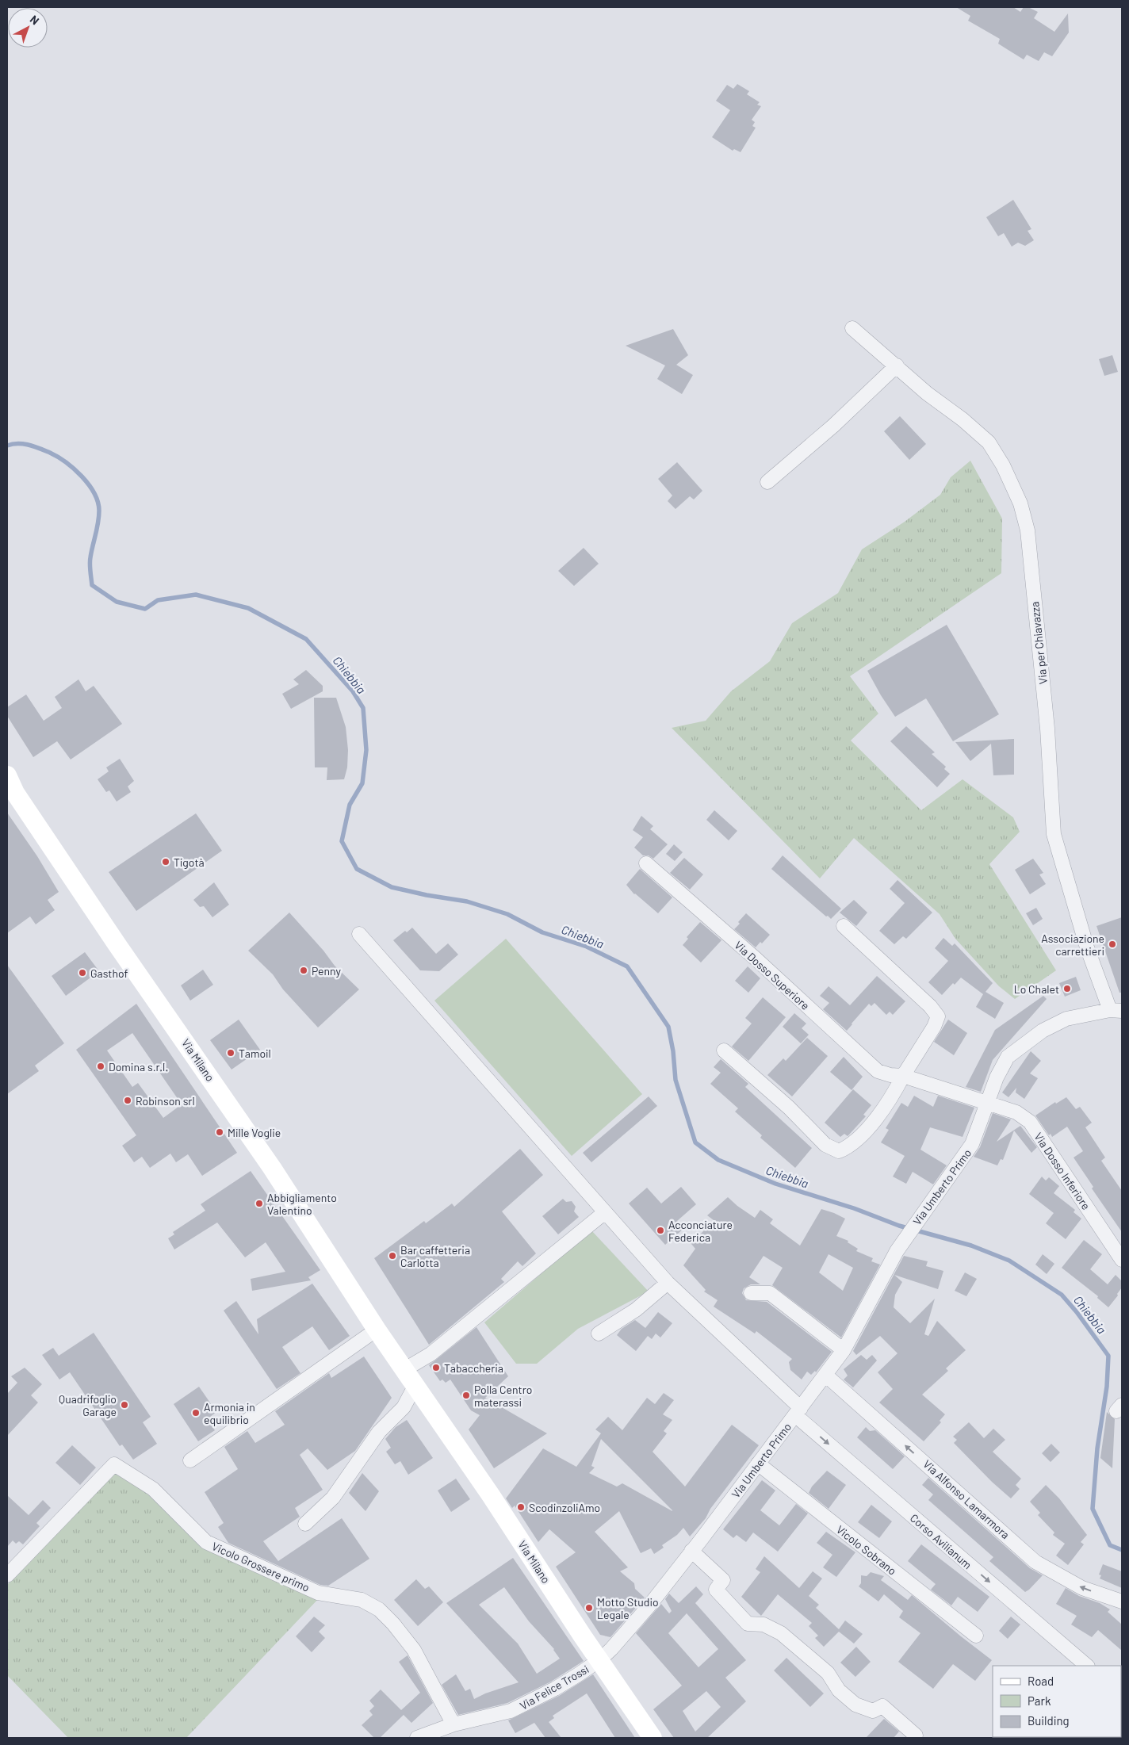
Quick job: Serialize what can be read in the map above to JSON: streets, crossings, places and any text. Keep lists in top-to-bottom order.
{
  "streets": {
    "main road": ["Via Milano"],
    "street": [
      "Via per Chiavazza",
      "Via Dosso Superiore",
      "Via Dosso Inferiore",
      "Via Umberto Primo",
      "Via Alfonso Lamarmora",
      "Corso Avilianum",
      "Vicolo Sobrano",
      "Vicolo Grossere primo",
      "Via Felice Trossi"
    ]
  },
  "crossings": [
    ["Via per Chiavazza", "Via Umberto Primo"],
    ["Via Dosso Superiore", "Via Dosso Inferiore"],
    ["Via Dosso Superiore", "Via Umberto Primo"],
    ["Via Milano", "Via Umberto Primo"],
    ["Via Milano", "Via Felice Trossi"],
    ["Via Dosso Inferiore", "Via Umberto Primo"],
    ["Via Umberto Primo", "Via Alfonso Lamarmora"],
    ["Via Umberto Primo", "Corso Avilianum"],
    ["Via Umberto Primo", "Vicolo Sobrano"],
    ["Via Umberto Primo", "Via Felice Trossi"],
    ["Vicolo Grossere primo", "Via Felice Trossi"]
  ],
  "one_way": ["Via Alfonso Lamarmora", "Corso Avilianum"],
  "water": ["Chiebbia"],
  "places": [
    "Tigotà",
    "Associazione carrettieri",
    "Penny",
    "Gasthof",
    "Lo Chalet",
    "Tamoil",
    "Domina s.r.l.",
    "Robinson srl",
    "Mille Voglie",
    "Abbigliamento Valentino",
    "Acconciature Federica",
    "Bar caffetteria Carlotta",
    "Tabaccheria",
    "Polla Centro materassi",
    "Quadrifoglio Garage",
    "Armonia in equilibrio",
    "ScodinzoliAmo",
    "Motto Studio Legale"
  ],
  "legend": ["Road", "Park", "Building"],
  "north": "top right"
}
